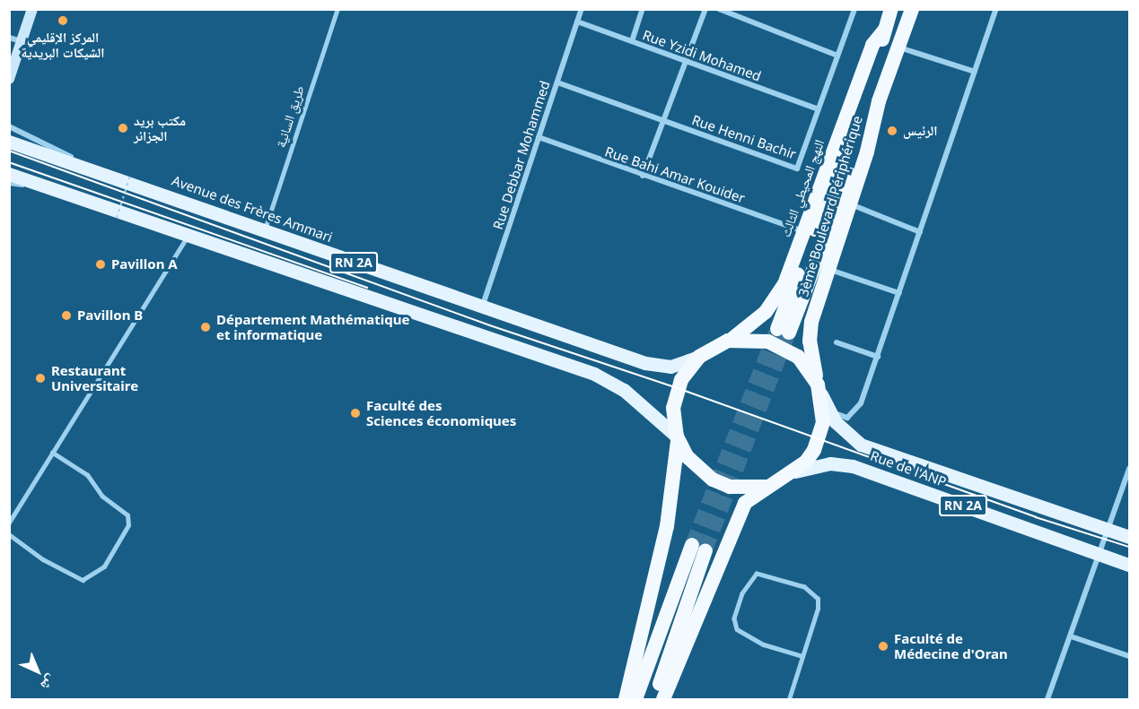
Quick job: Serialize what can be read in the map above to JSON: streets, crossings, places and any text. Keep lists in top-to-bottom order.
{
  "streets": {
    "highway": ["النهج المحيطي الثالث", "3ème Boulevard Périphérique"],
    "main road": ["Avenue des Frères Ammari", "RN 2A", "Rue de l'ANP"],
    "street": [
      "Rue Yzidi Mohamed",
      "Rue Henni Bachir",
      "Rue Debbar Mohammed",
      "Rue Bahi Amar Kouider"
    ],
    "lane": ["طريق السانية"]
  },
  "crossings": [
    ["Rue Yzidi Mohamed", "Rue Henni Bachir"],
    ["Rue Yzidi Mohamed", "Rue Debbar Mohammed"],
    ["طريق السانية", "Avenue des Frères Ammari"],
    ["Rue Henni Bachir", "Rue Debbar Mohammed"],
    ["Rue Debbar Mohammed", "Rue Bahi Amar Kouider"],
    ["Rue Debbar Mohammed", "Avenue des Frères Ammari"],
    ["Rue Bahi Amar Kouider", "النهج المحيطي الثالث"],
    ["النهج المحيطي الثالث", "3ème Boulevard Périphérique"],
    ["النهج المحيطي الثالث", "Avenue des Frères Ammari"],
    ["النهج المحيطي الثالث", "RN 2A"],
    ["النهج المحيطي الثالث", "Rue de l'ANP"],
    ["3ème Boulevard Périphérique", "Avenue des Frères Ammari"],
    ["3ème Boulevard Périphérique", "RN 2A"],
    ["3ème Boulevard Périphérique", "Rue de l'ANP"],
    ["Avenue des Frères Ammari", "RN 2A"],
    ["Avenue des Frères Ammari", "Rue de l'ANP"],
    ["RN 2A", "Rue de l'ANP"]
  ],
  "places": [
    "المركز الإقليمي الشيكات البريدية",
    "مكتب بريد الجزائر",
    "الرئيس",
    "Pavillon A",
    "Pavillon B",
    "Département Mathématique et informatique",
    "Restaurant Universitaire",
    "Faculté des Sciences économiques",
    "Faculté de Médecine d'Oran"
  ],
  "north": "bottom right"
}
